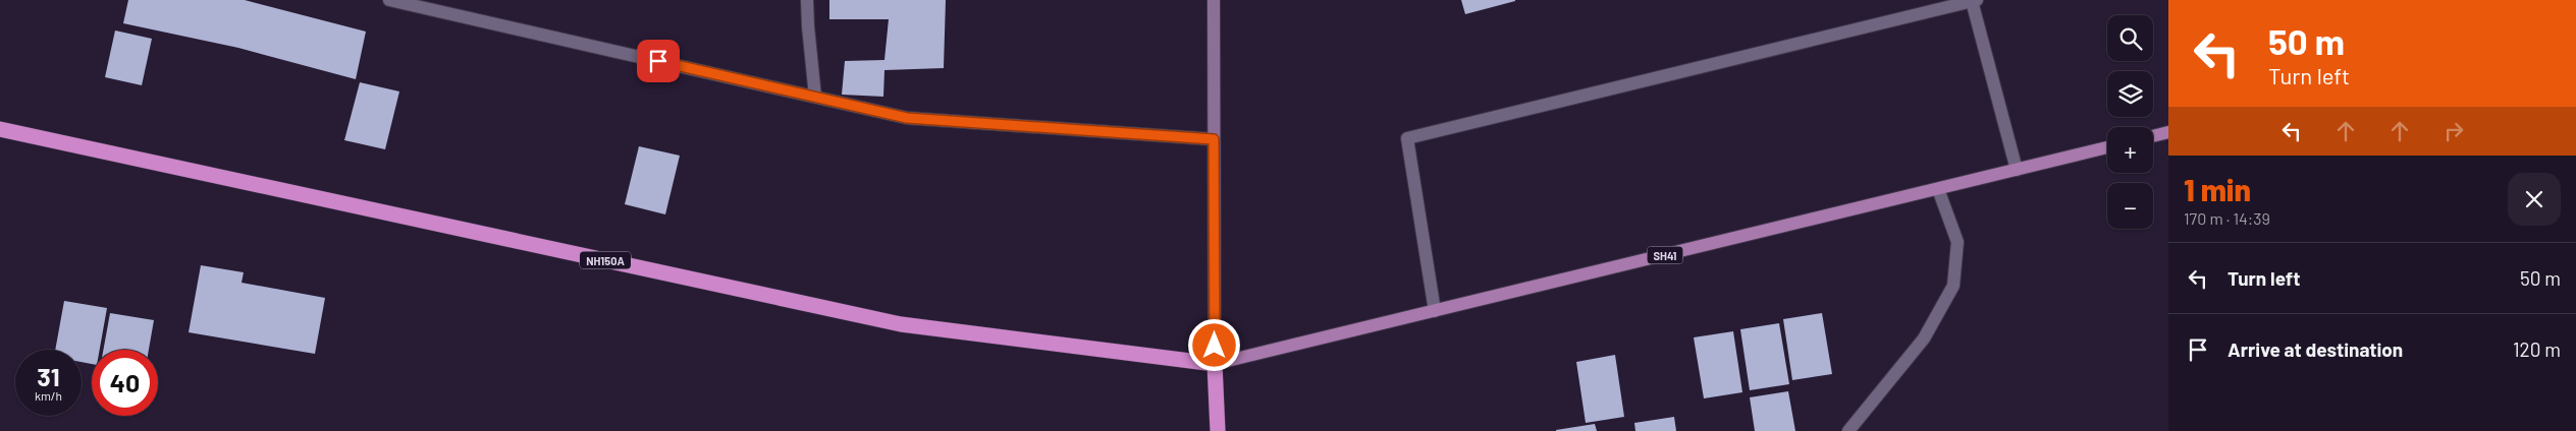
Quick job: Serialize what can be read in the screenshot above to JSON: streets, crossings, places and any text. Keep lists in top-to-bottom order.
{
  "streets": {
    "highway": ["NH150A"],
    "main road": ["SH41"]
  },
  "crossings": [
    ["SH41", "NH150A"]
  ],
  "page": {
    "turn": ["50 m", "Turn left"],
    "map_buttons": ["+", "−"],
    "heading": ["1 min", "170 m · 14:39"],
    "list": [
      {
        "name": "Turn left",
        "value": "50 m"
      },
      {
        "name": "Arrive at destination",
        "value": "120 m"
      }
    ],
    "speed": "31 km/h",
    "limit": "40"
  }
}
